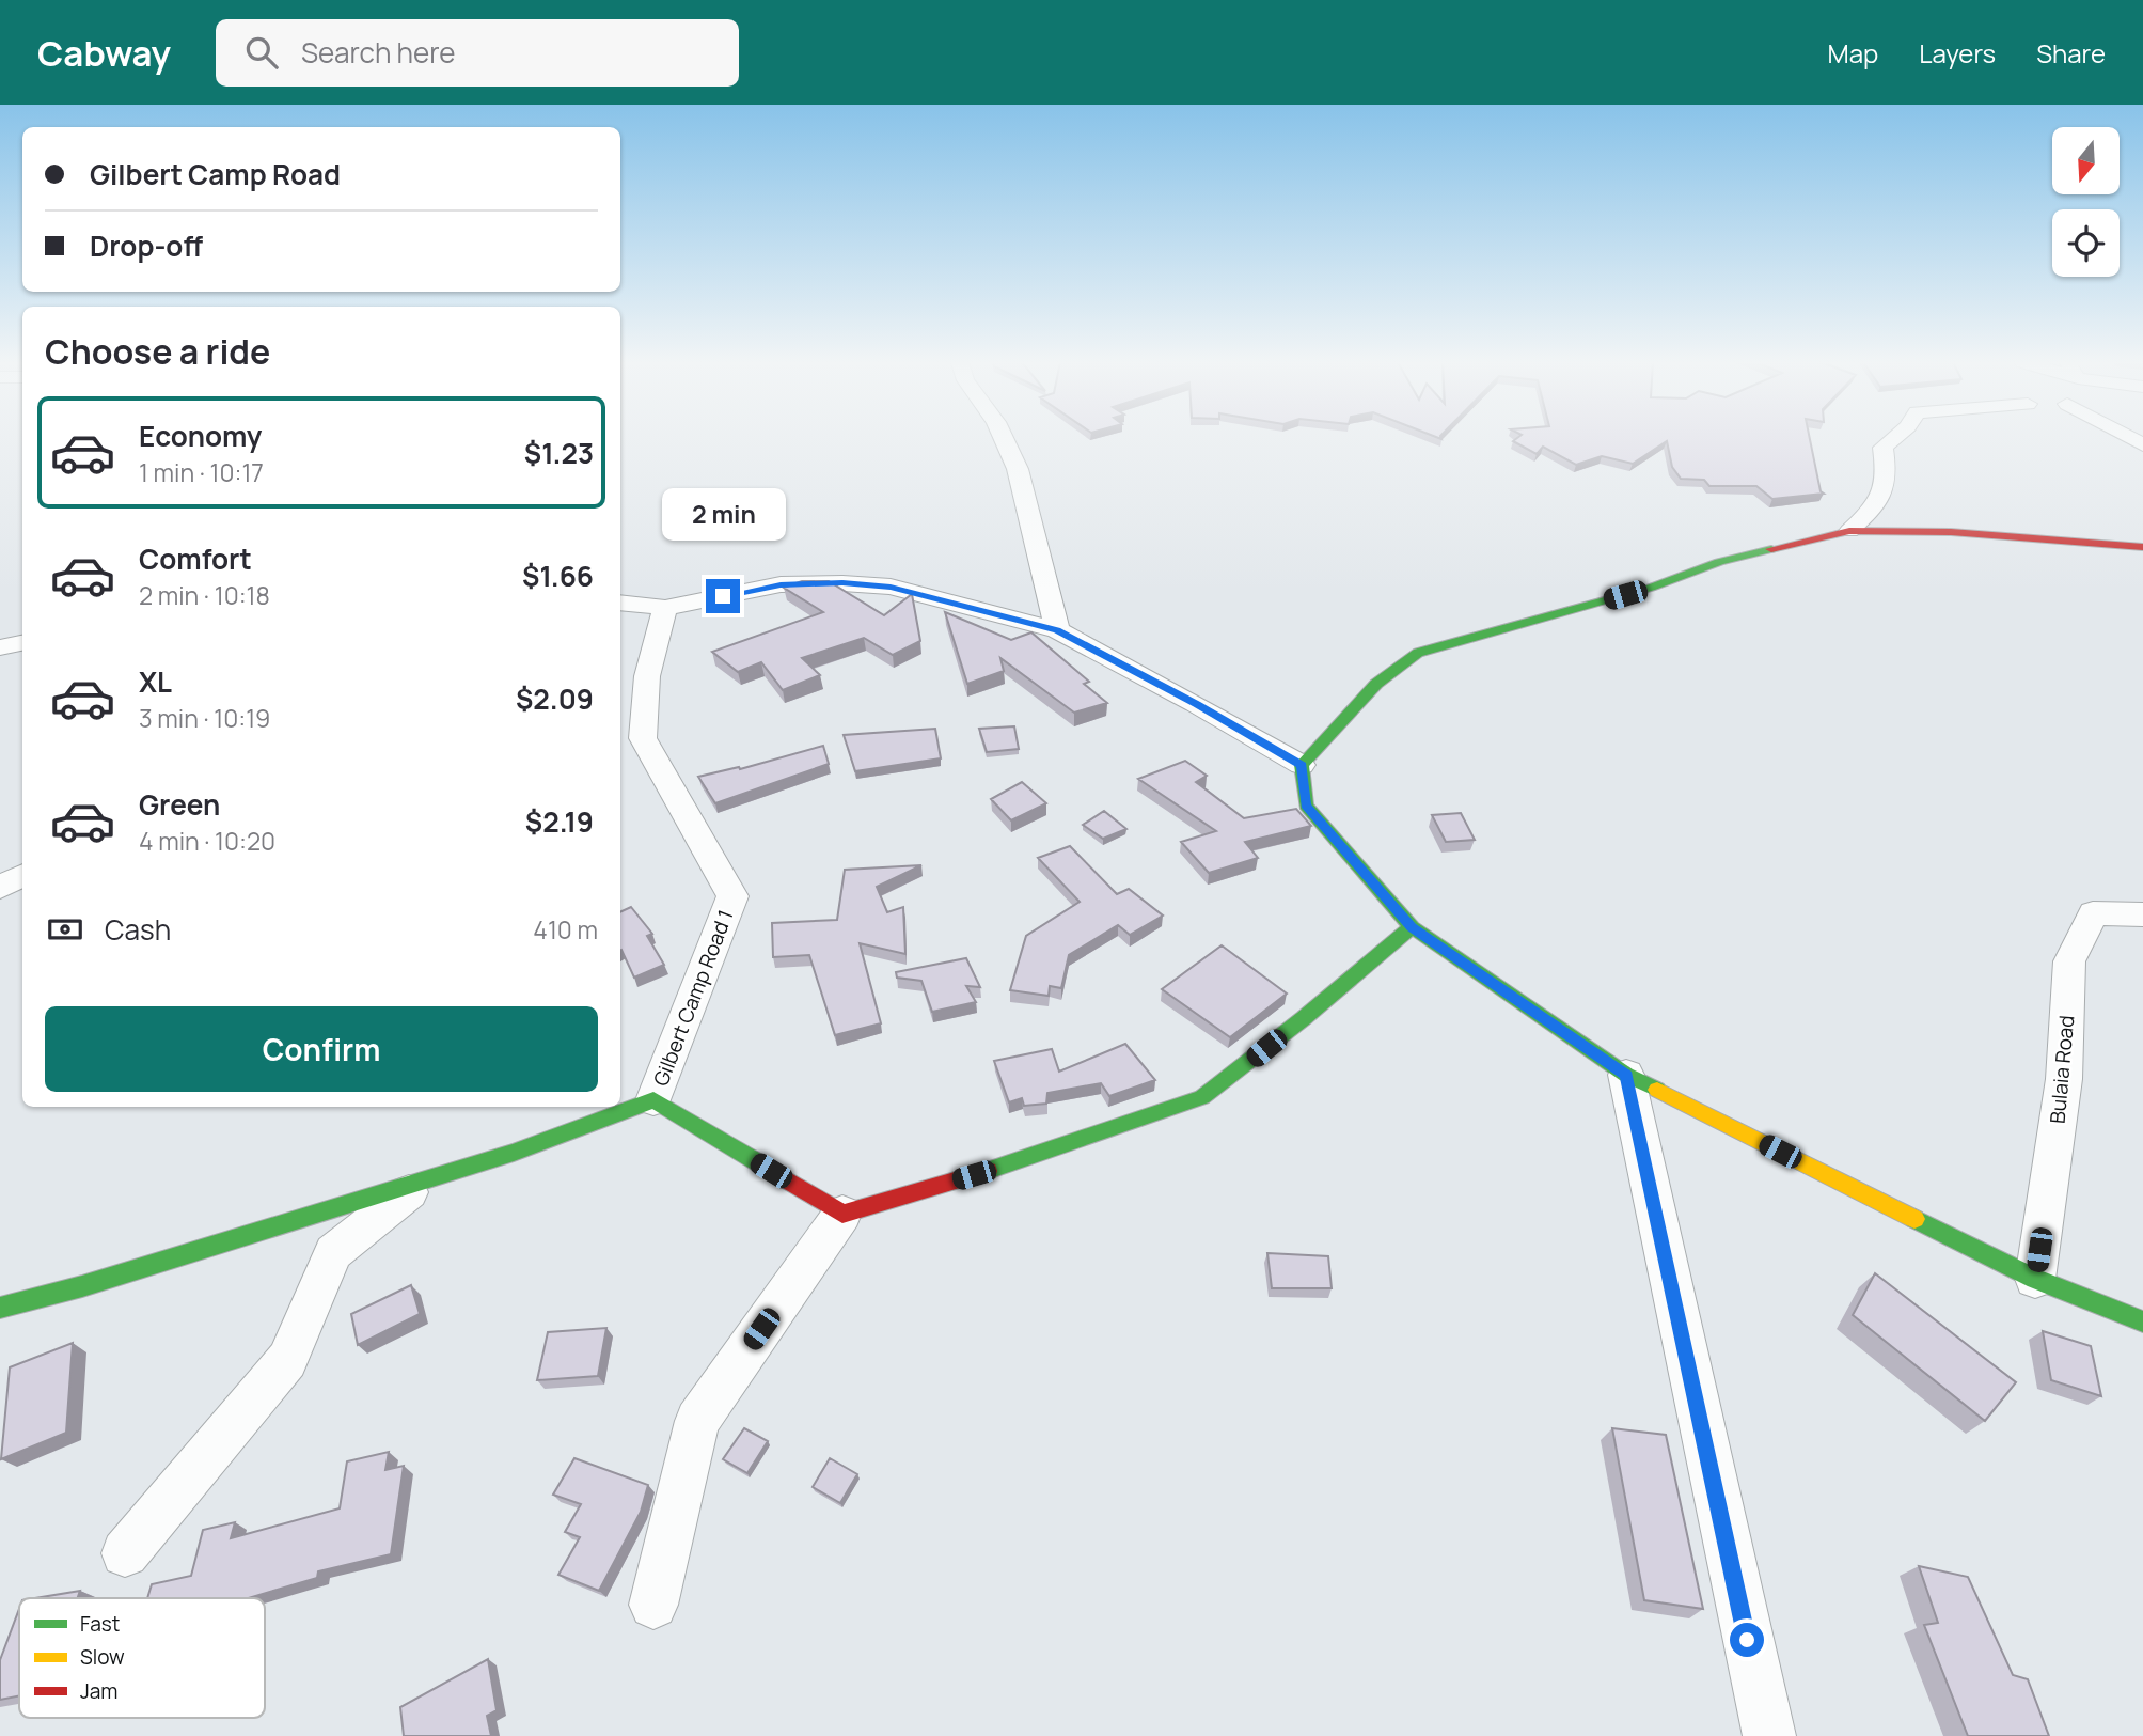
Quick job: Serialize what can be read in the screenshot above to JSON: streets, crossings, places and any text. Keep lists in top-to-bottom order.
{
  "streets": {
    "street": ["Gilbert Camp Road 1", "Bulaia Road"]
  },
  "legend": ["Fast", "Slow", "Jam"],
  "north": "bottom",
  "page": {
    "header": "Cabway",
    "search": "Search here",
    "nav": ["Map", "Layers", "Share"],
    "banner": ["Gilbert Camp Road", "Drop-off"],
    "heading": "Choose a ride",
    "list": [
      {
        "name": "Economy",
        "note": "1 min · 10:17",
        "value": "$1.23"
      },
      {
        "name": "Comfort",
        "note": "2 min · 10:18",
        "value": "$1.66"
      },
      {
        "name": "XL",
        "note": "3 min · 10:19",
        "value": "$2.09"
      },
      {
        "name": "Green",
        "note": "4 min · 10:20",
        "value": "$2.19"
      }
    ],
    "bubble": "2 min",
    "pay": ["Cash", "410 m"],
    "buttons": "Confirm"
  }
}
